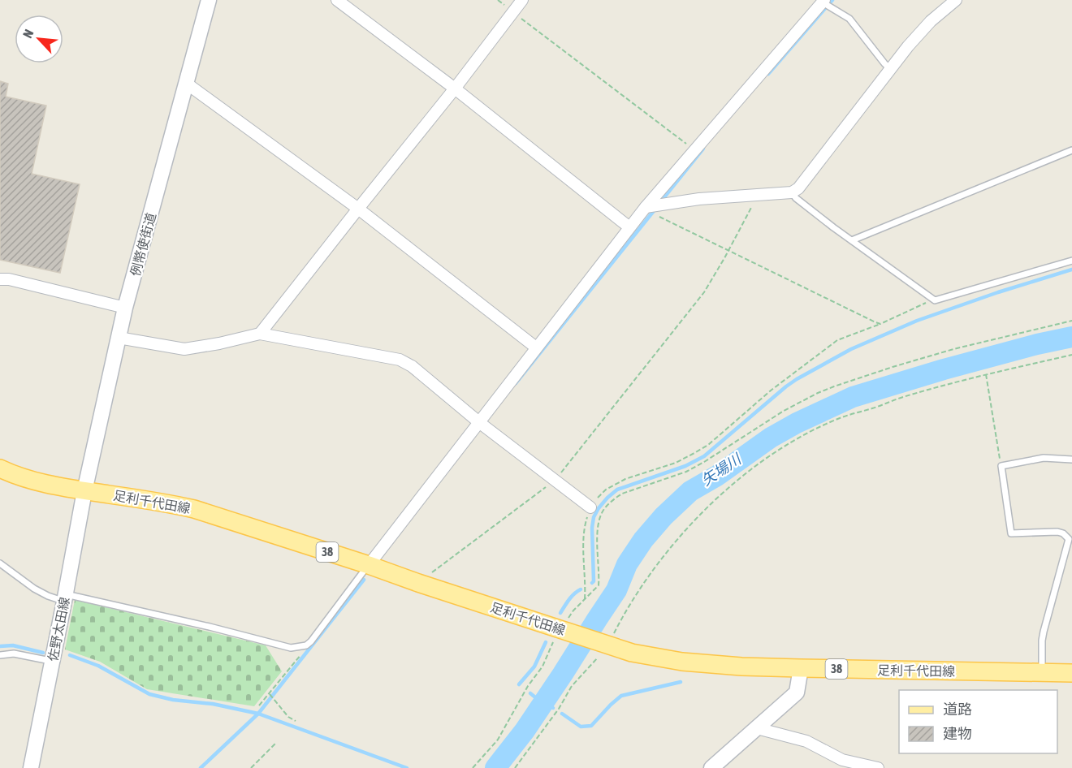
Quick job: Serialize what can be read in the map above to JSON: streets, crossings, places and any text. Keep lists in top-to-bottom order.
{
  "streets": {
    "main road": [
      "例幣使街道",
      "足利千代田線",
      "38",
      "佐野太田線"
    ]
  },
  "crossings": [
    ["例幣使街道", "足利千代田線"],
    ["例幣使街道", "佐野太田線"],
    ["足利千代田線", "佐野太田線"]
  ],
  "water": ["矢場川"],
  "legend": ["道路", "建物"],
  "north": "top left"
}
